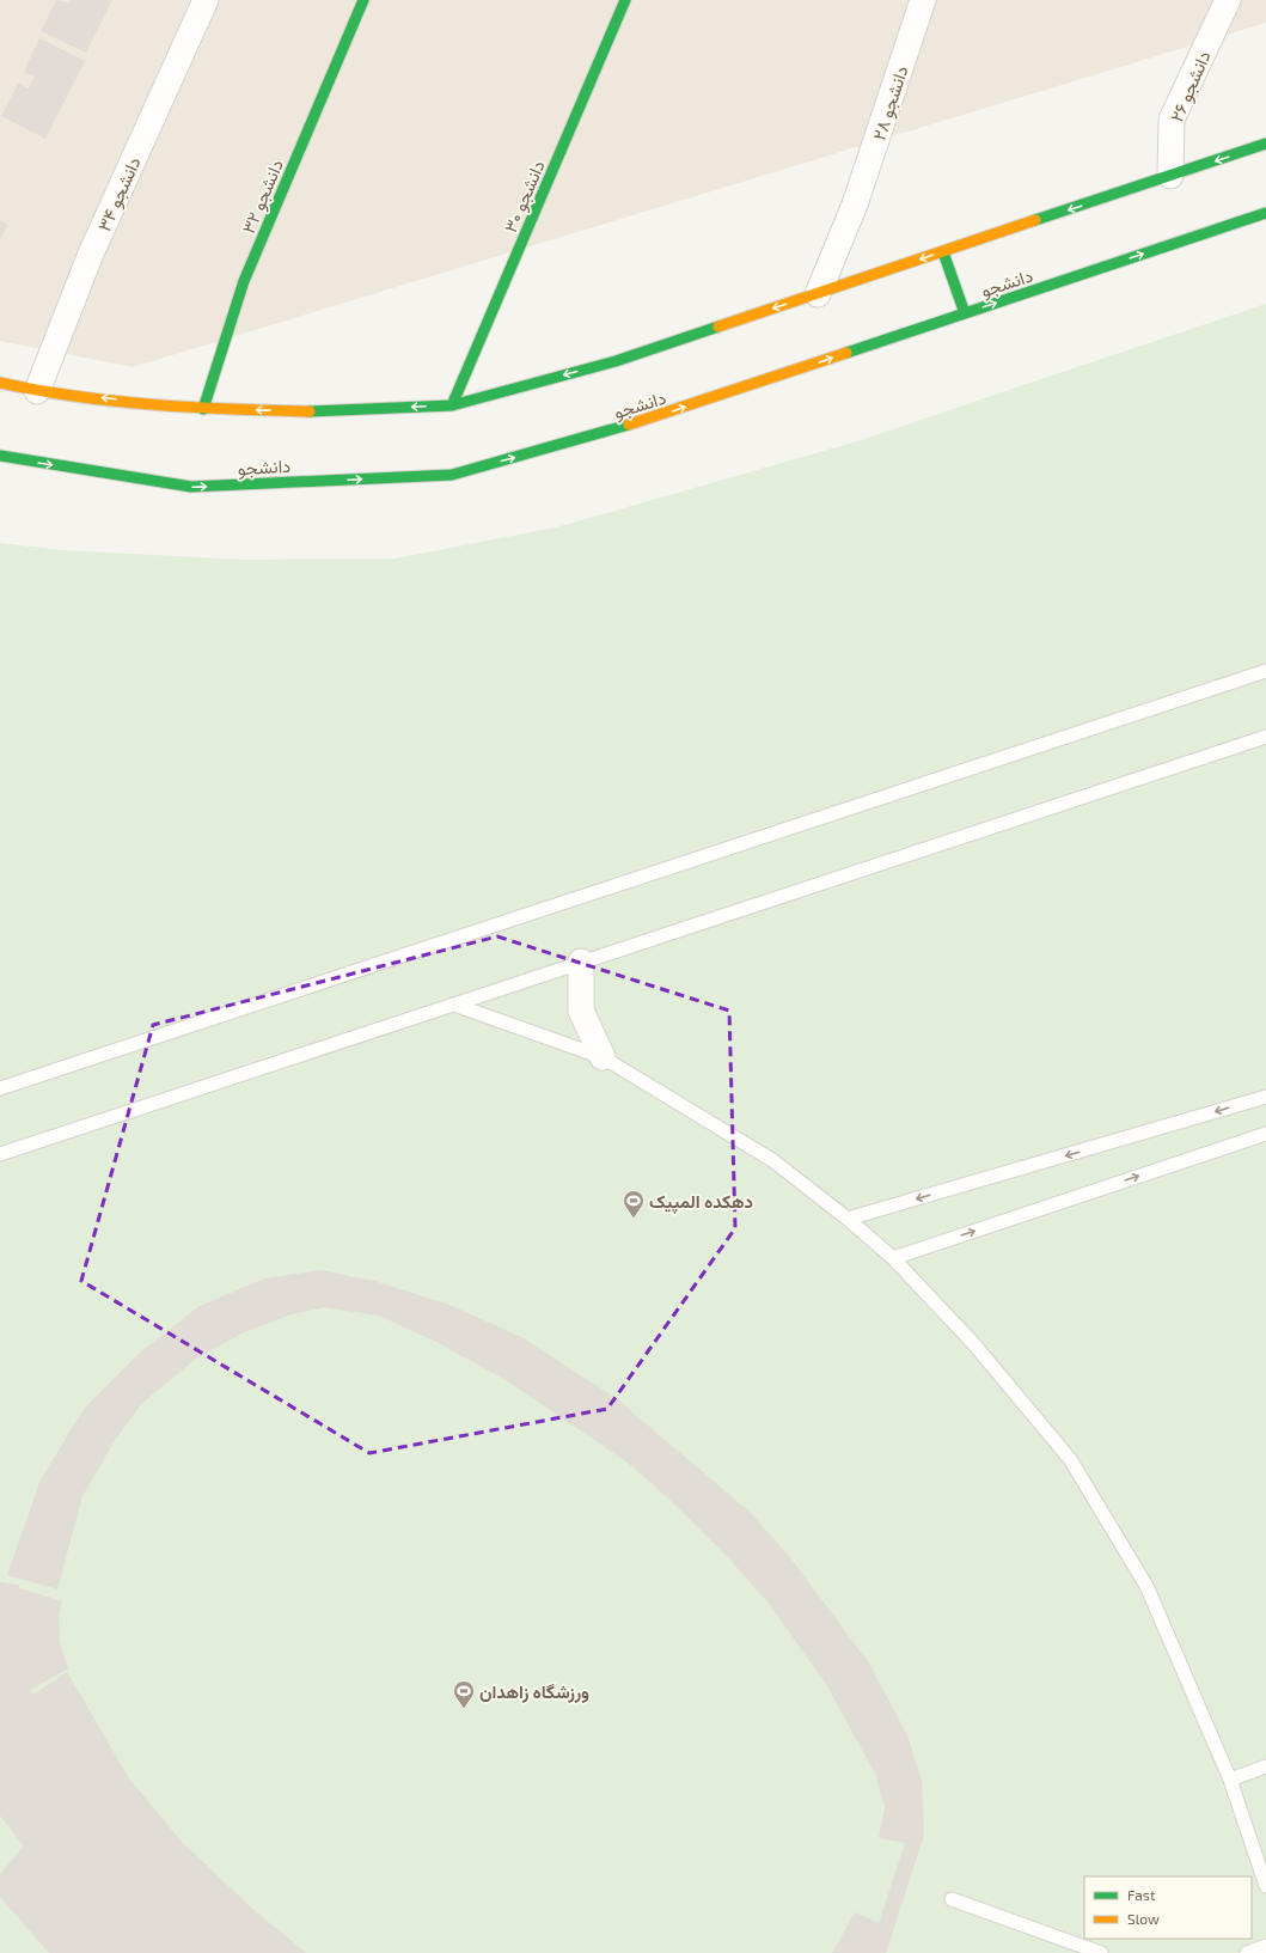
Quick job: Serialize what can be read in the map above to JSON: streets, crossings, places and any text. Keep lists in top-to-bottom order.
{
  "streets": {
    "main road": ["دانشجو ۳۲", "دانشجو ۳۰", "دانشجو"],
    "street": ["دانشجو ۲۶", "دانشجو ۲۸", "دانشجو ۳۴"]
  },
  "places": {
    "sports": ["دهکده المپیک", "ورزشگاه زاهدان"]
  },
  "legend": ["Fast", "Slow"]
}
